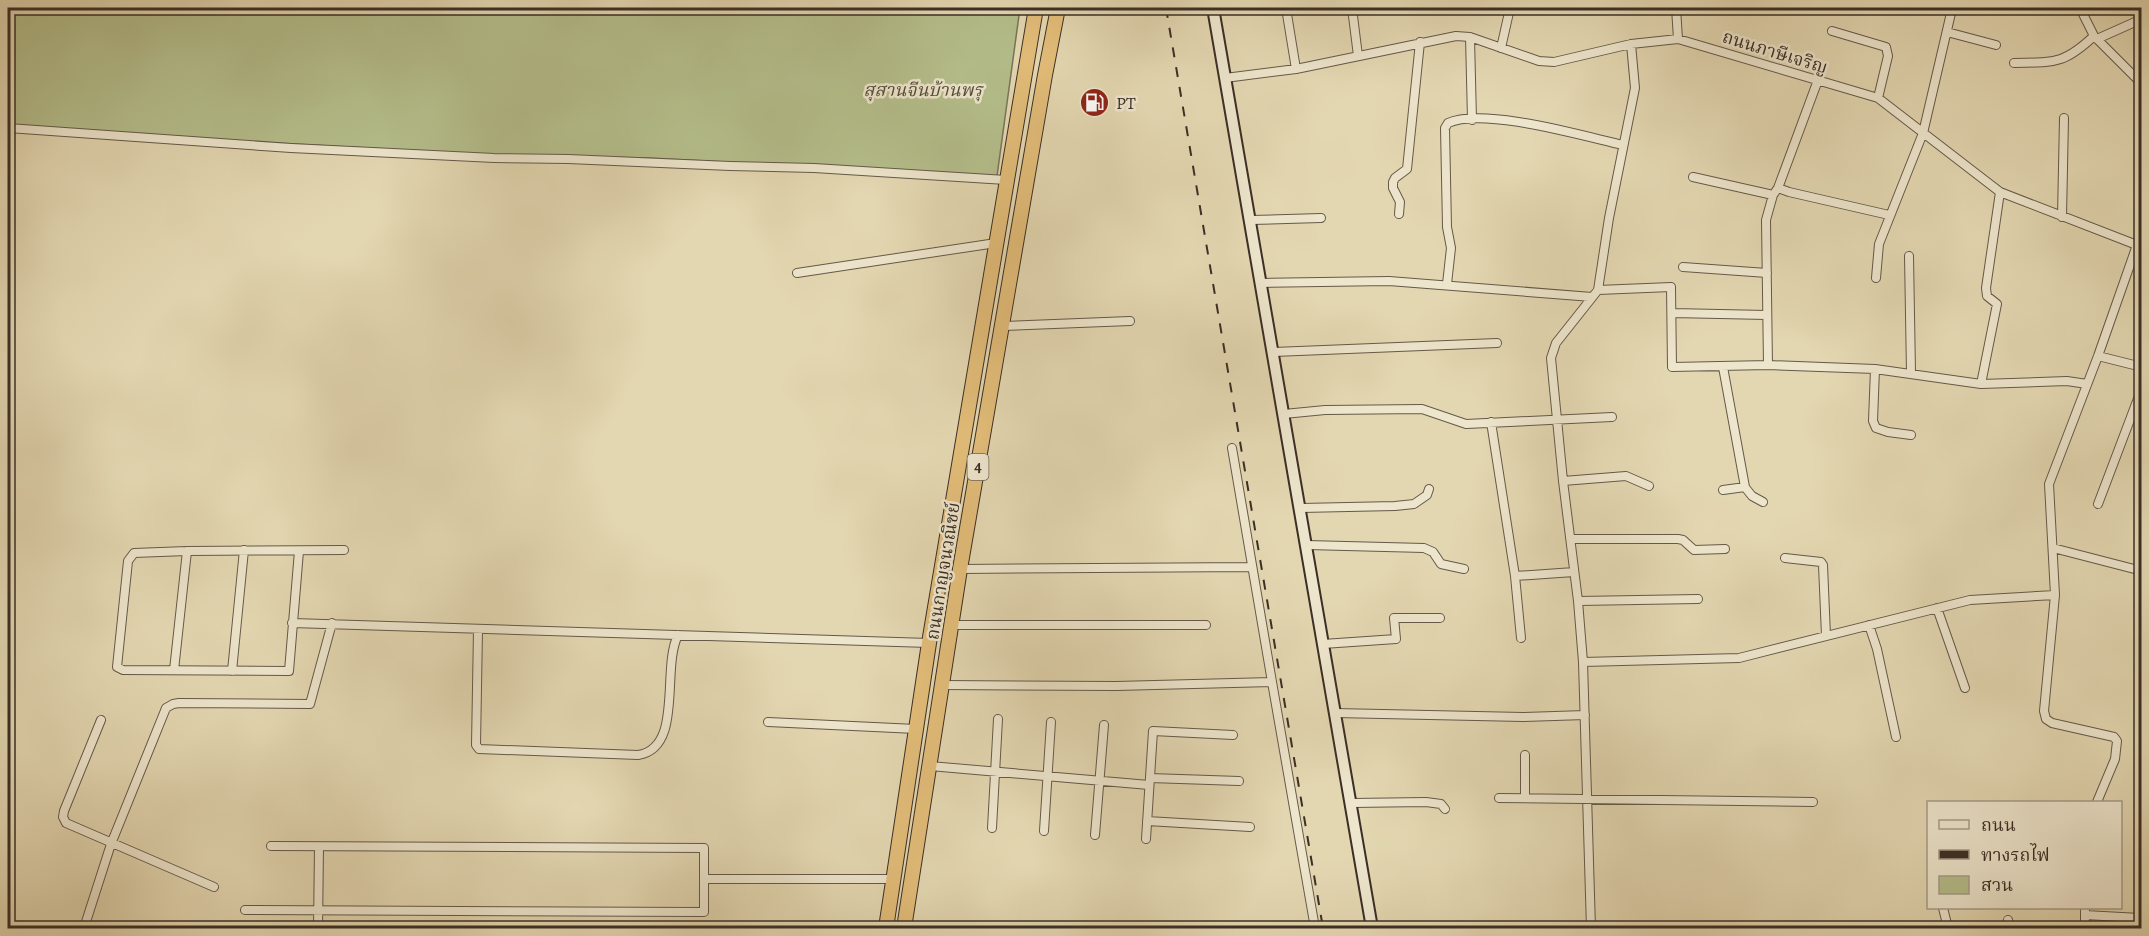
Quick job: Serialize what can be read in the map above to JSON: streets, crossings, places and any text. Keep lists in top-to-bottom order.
{
  "streets": {
    "highway": ["4", "ถนนกาญจนวณิชย์"],
    "street": ["ถนนภาษีเจริญ"]
  },
  "parks": ["สุสานจีนบ้านพรุ"],
  "places": {
    "fuel station": ["PT"]
  },
  "legend": ["ถนน", "ทางรถไฟ", "สวน"]
}
